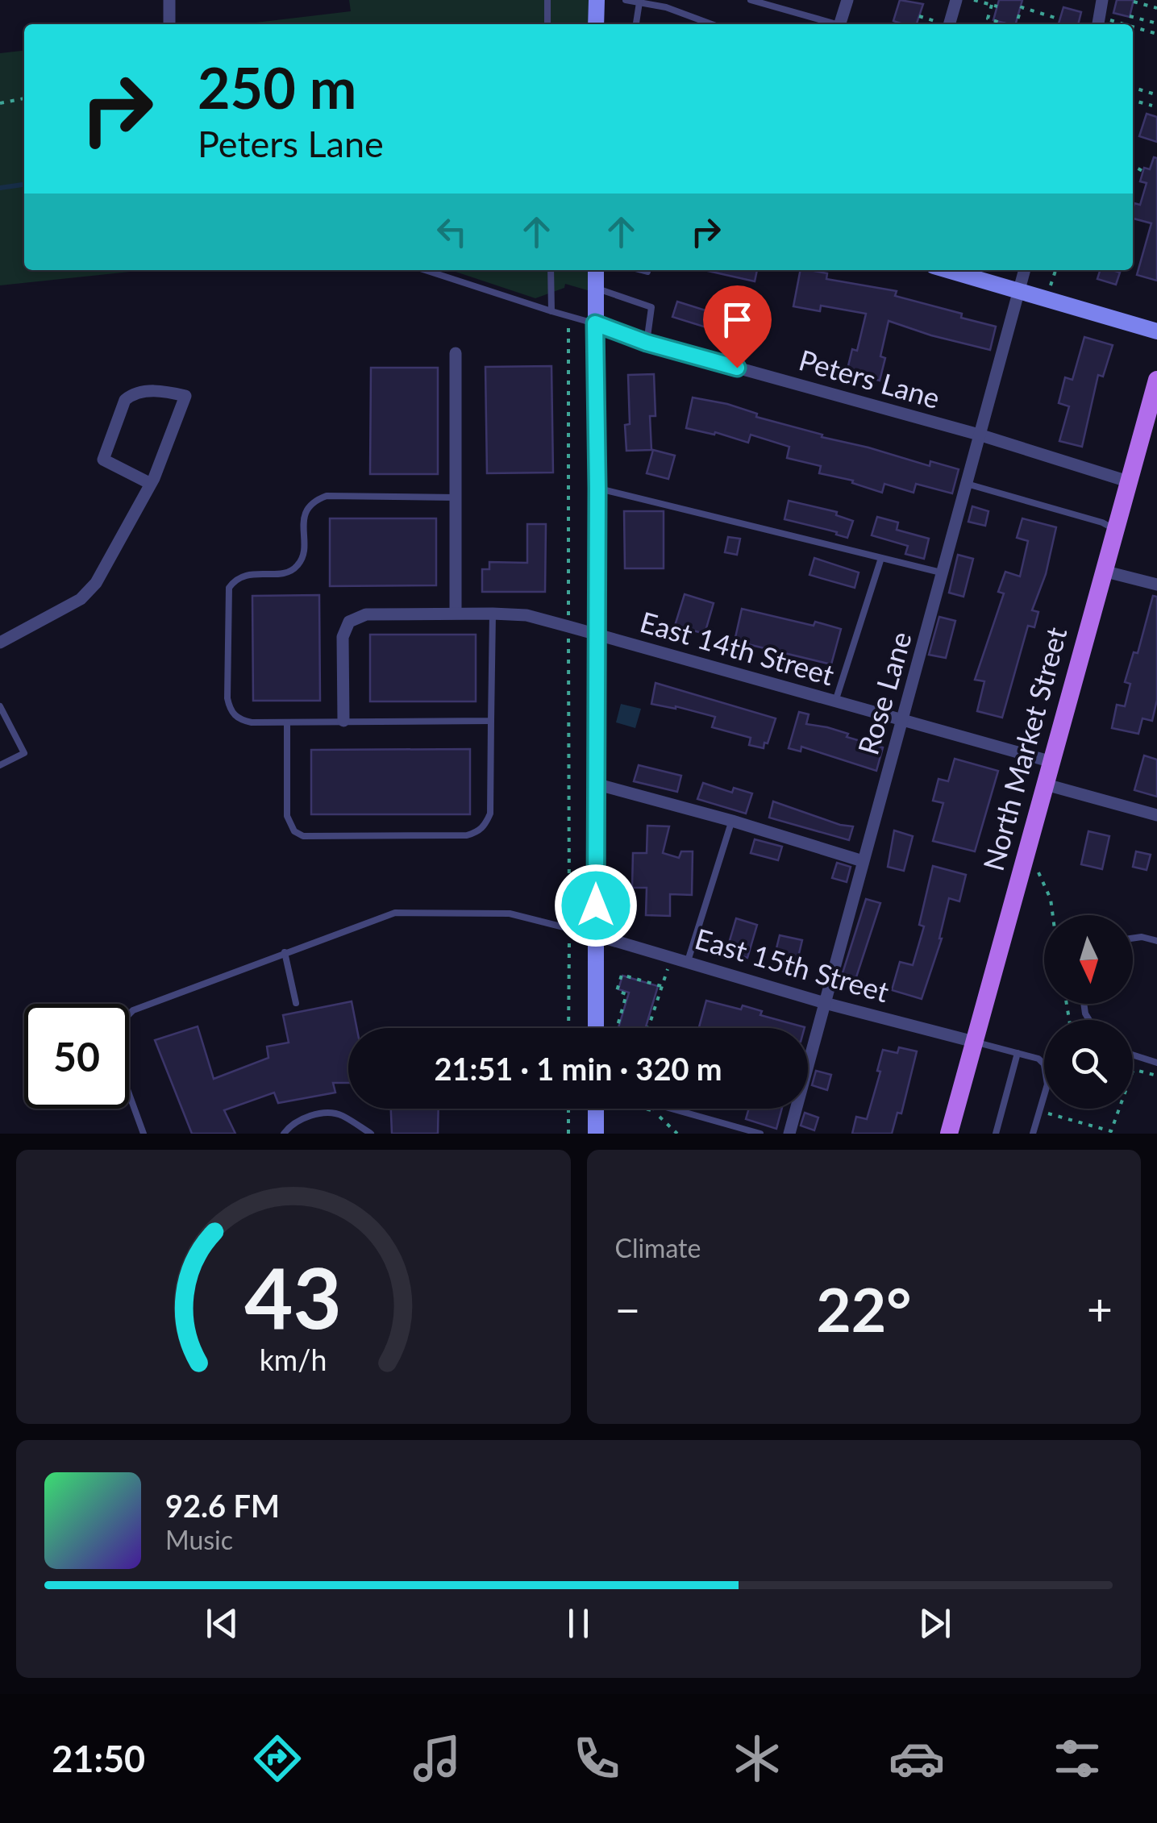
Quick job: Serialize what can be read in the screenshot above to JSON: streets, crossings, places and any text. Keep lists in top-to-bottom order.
{
  "streets": {
    "main road": ["North Market Street"],
    "street": [
      "Peters Lane",
      "East 14th Street",
      "Rose Lane",
      "East 15th Street"
    ]
  },
  "crossings": [
    ["Peters Lane", "Rose Lane"],
    ["Peters Lane", "North Market Street"],
    ["East 14th Street", "Rose Lane"],
    ["East 14th Street", "North Market Street"],
    ["Rose Lane", "East 15th Street"],
    ["North Market Street", "East 15th Street"]
  ],
  "north": "bottom",
  "page": {
    "turn": ["250 m", "Peters Lane"],
    "limit": "50",
    "trip": "21:51 · 1 min · 320 m",
    "tile": "Climate",
    "heat": ["−", "22°", "+"],
    "song": ["92.6 FM", "Music"],
    "tabs": "21:50",
    "gauge": ["43", "km/h"]
  }
}
